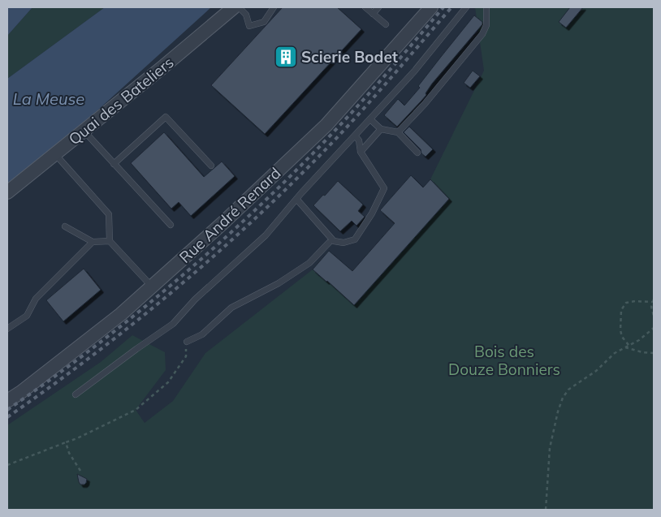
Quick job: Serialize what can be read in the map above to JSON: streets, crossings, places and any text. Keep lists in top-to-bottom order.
{
  "streets": {
    "street": ["Quai des Bateliers", "Rue André Renard"]
  },
  "water": ["La Meuse"],
  "parks": ["Bois des Douze Bonniers"],
  "places": {
    "building": ["Scierie Bodet"]
  }
}
